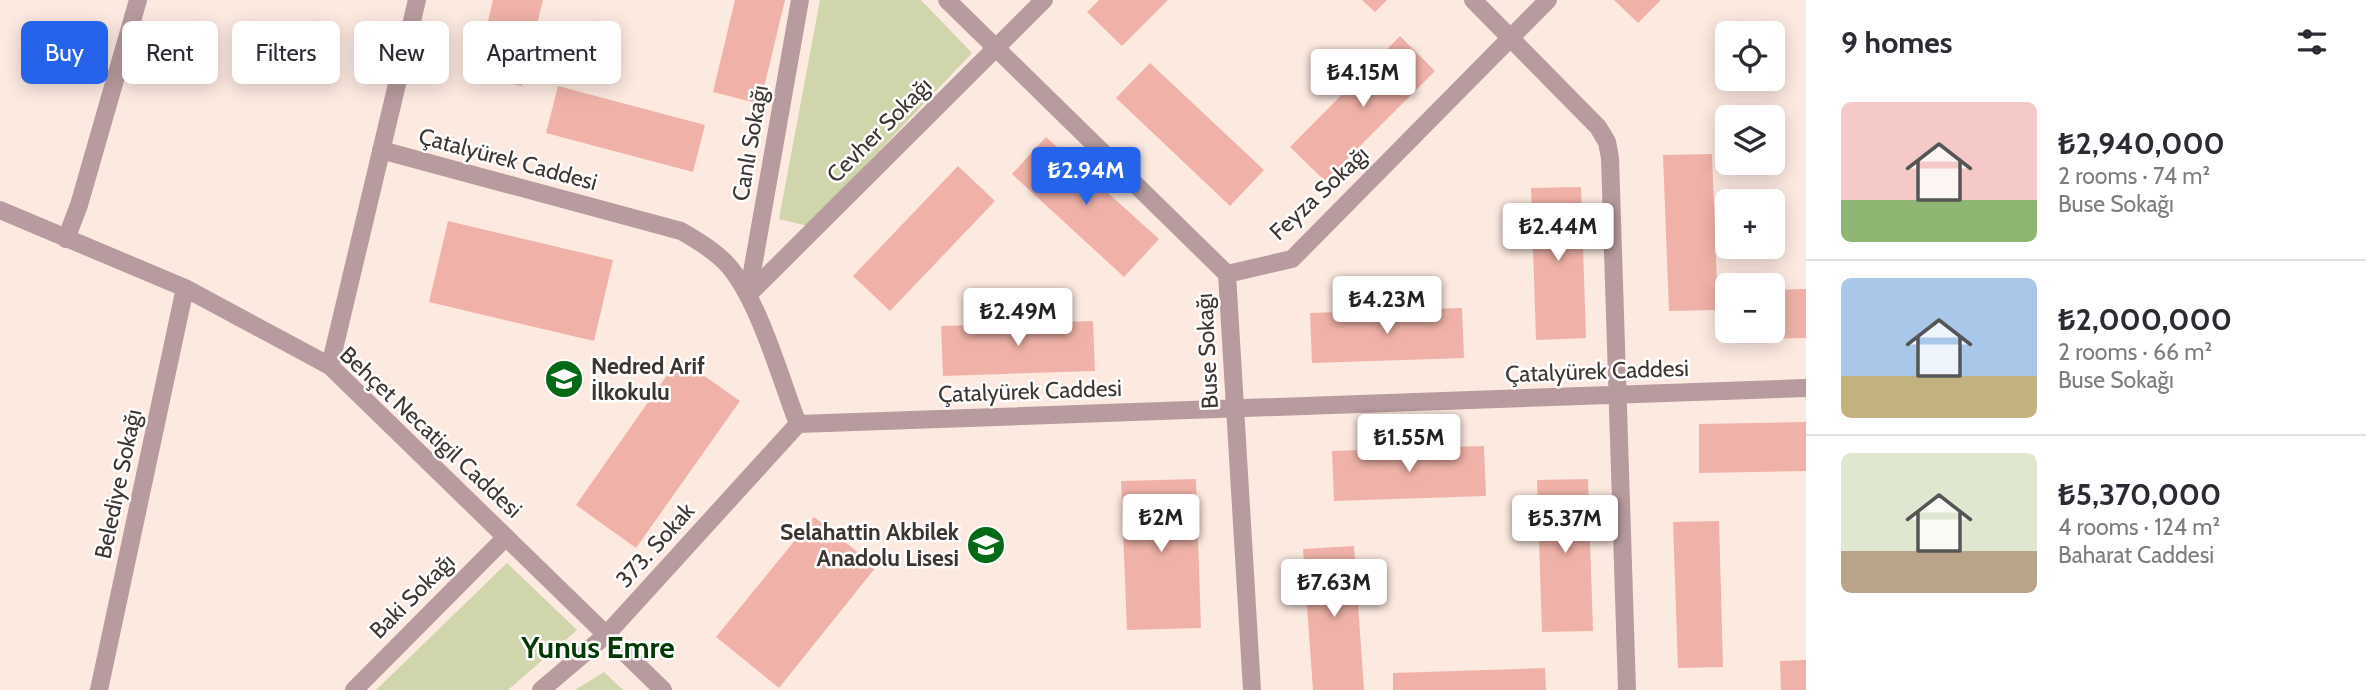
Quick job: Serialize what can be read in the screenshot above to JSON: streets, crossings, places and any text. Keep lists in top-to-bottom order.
{
  "streets": {
    "street": [
      "Cevher Sokağı",
      "Canlı Sokağı",
      "Çatalyürek Caddesi",
      "Feyza Sokağı",
      "Buse Sokağı",
      "Behçet Necatigil Caddesi",
      "Belediye Sokağı",
      "373. Sokak",
      "Baki Sokağı"
    ]
  },
  "crossings": [
    ["Cevher Sokağı", "Canlı Sokağı"],
    ["Cevher Sokağı", "Çatalyürek Caddesi"],
    ["Cevher Sokağı", "Buse Sokağı"],
    ["Canlı Sokağı", "Çatalyürek Caddesi"],
    ["Çatalyürek Caddesi", "Buse Sokağı"],
    ["Çatalyürek Caddesi", "373. Sokak"],
    ["Feyza Sokağı", "Buse Sokağı"],
    ["Behçet Necatigil Caddesi", "Belediye Sokağı"],
    ["Behçet Necatigil Caddesi", "373. Sokak"],
    ["Behçet Necatigil Caddesi", "Baki Sokağı"]
  ],
  "districts": ["Yunus Emre"],
  "places": {
    "school or university": ["Nedred Arif İlkokulu", "Selahattin Akbilek Anadolu Lisesi"]
  },
  "page": {
    "heading": "9 homes",
    "map_buttons": ["+", "−"],
    "chip": [
      "Buy",
      "Rent",
      "Filters",
      "New",
      "Apartment"
    ],
    "price": [
      "₺4.15M",
      "₺2.94M",
      "₺2.44M",
      "₺4.23M",
      "₺2.49M",
      "₺1.55M",
      "₺2M",
      "₺5.37M",
      "₺7.63M"
    ],
    "list": [
      {
        "name": "₺2,940,000",
        "note": "2 rooms · 74 m² · Buse Sokağı"
      },
      {
        "name": "₺2,000,000",
        "note": "2 rooms · 66 m² · Buse Sokağı"
      },
      {
        "name": "₺5,370,000",
        "note": "4 rooms · 124 m² · Baharat Caddesi"
      }
    ]
  }
}
